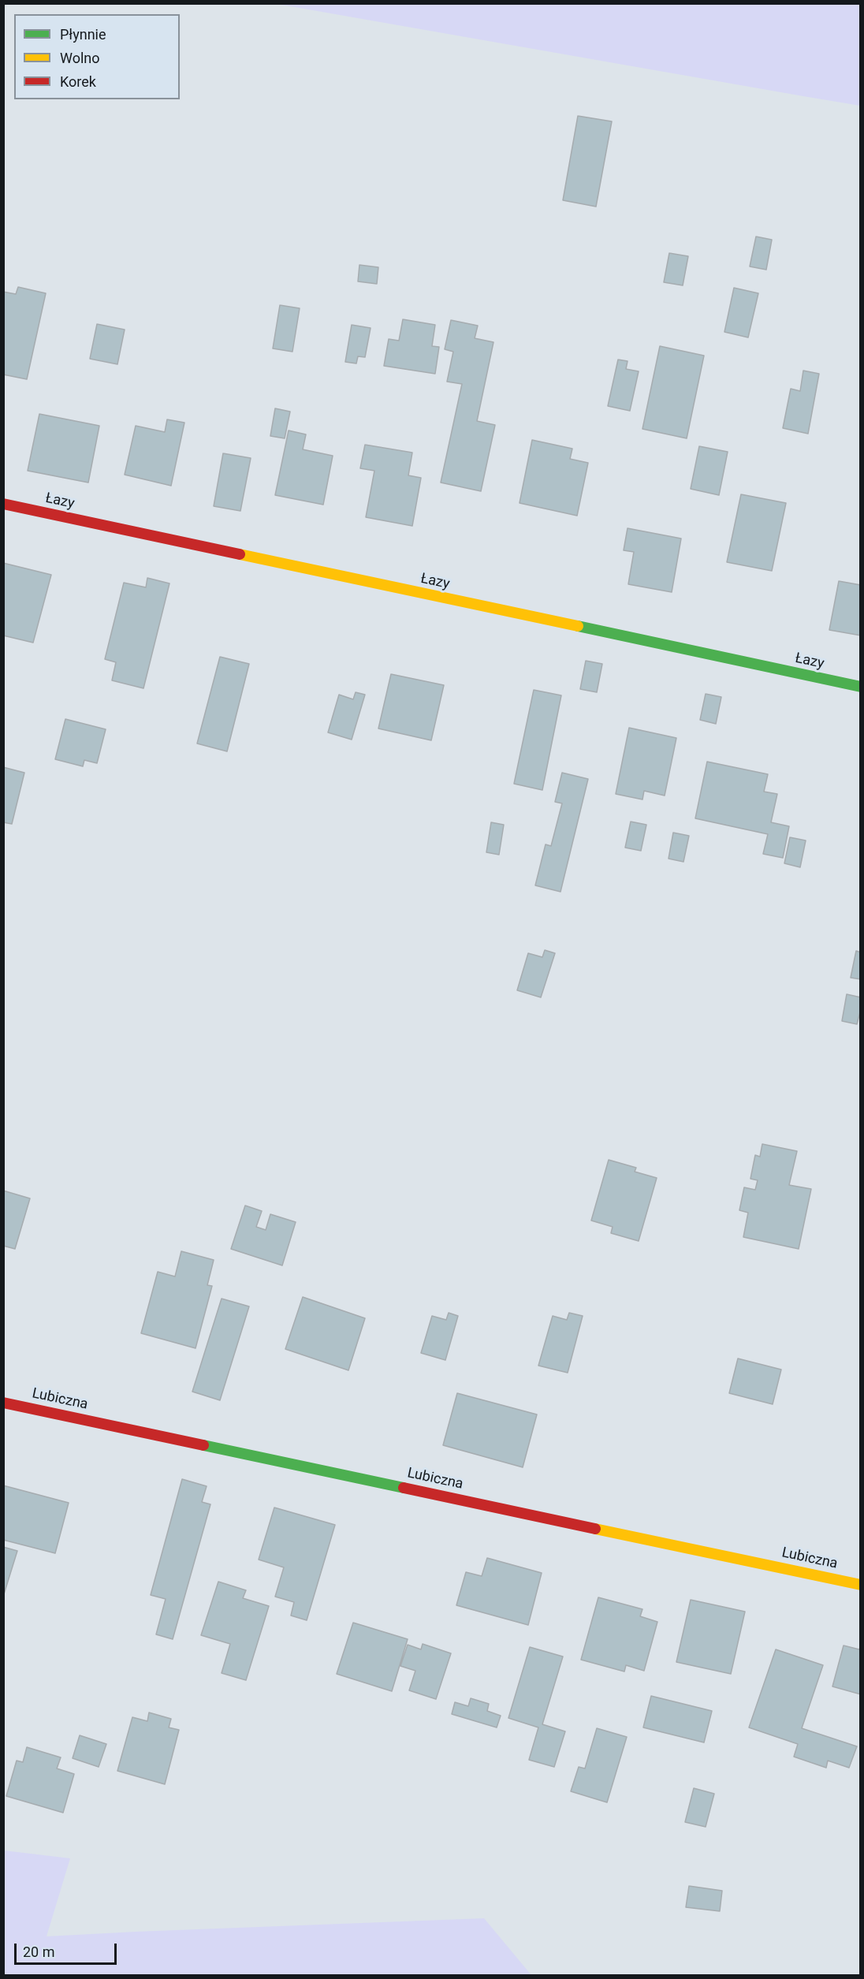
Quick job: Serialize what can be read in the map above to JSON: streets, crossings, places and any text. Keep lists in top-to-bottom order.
{
  "streets": {
    "street": ["Łazy", "Lubiczna"]
  },
  "legend": ["Płynnie", "Wolno", "Korek"],
  "scale_bar": "20 m"
}
